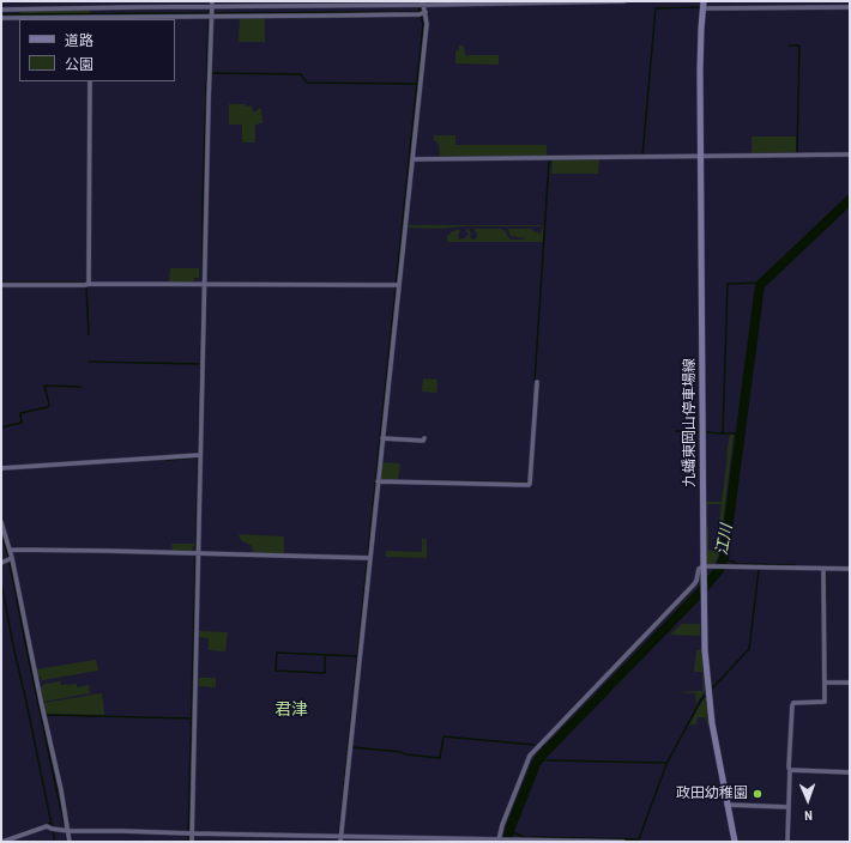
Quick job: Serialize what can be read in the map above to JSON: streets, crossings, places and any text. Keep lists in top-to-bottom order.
{
  "streets": {
    "main road": ["九蟠東岡山停車場線"]
  },
  "districts": ["君津"],
  "water": ["江川"],
  "places": ["政田幼稚園"],
  "legend": ["道路", "公園"],
  "north": "bottom"
}
